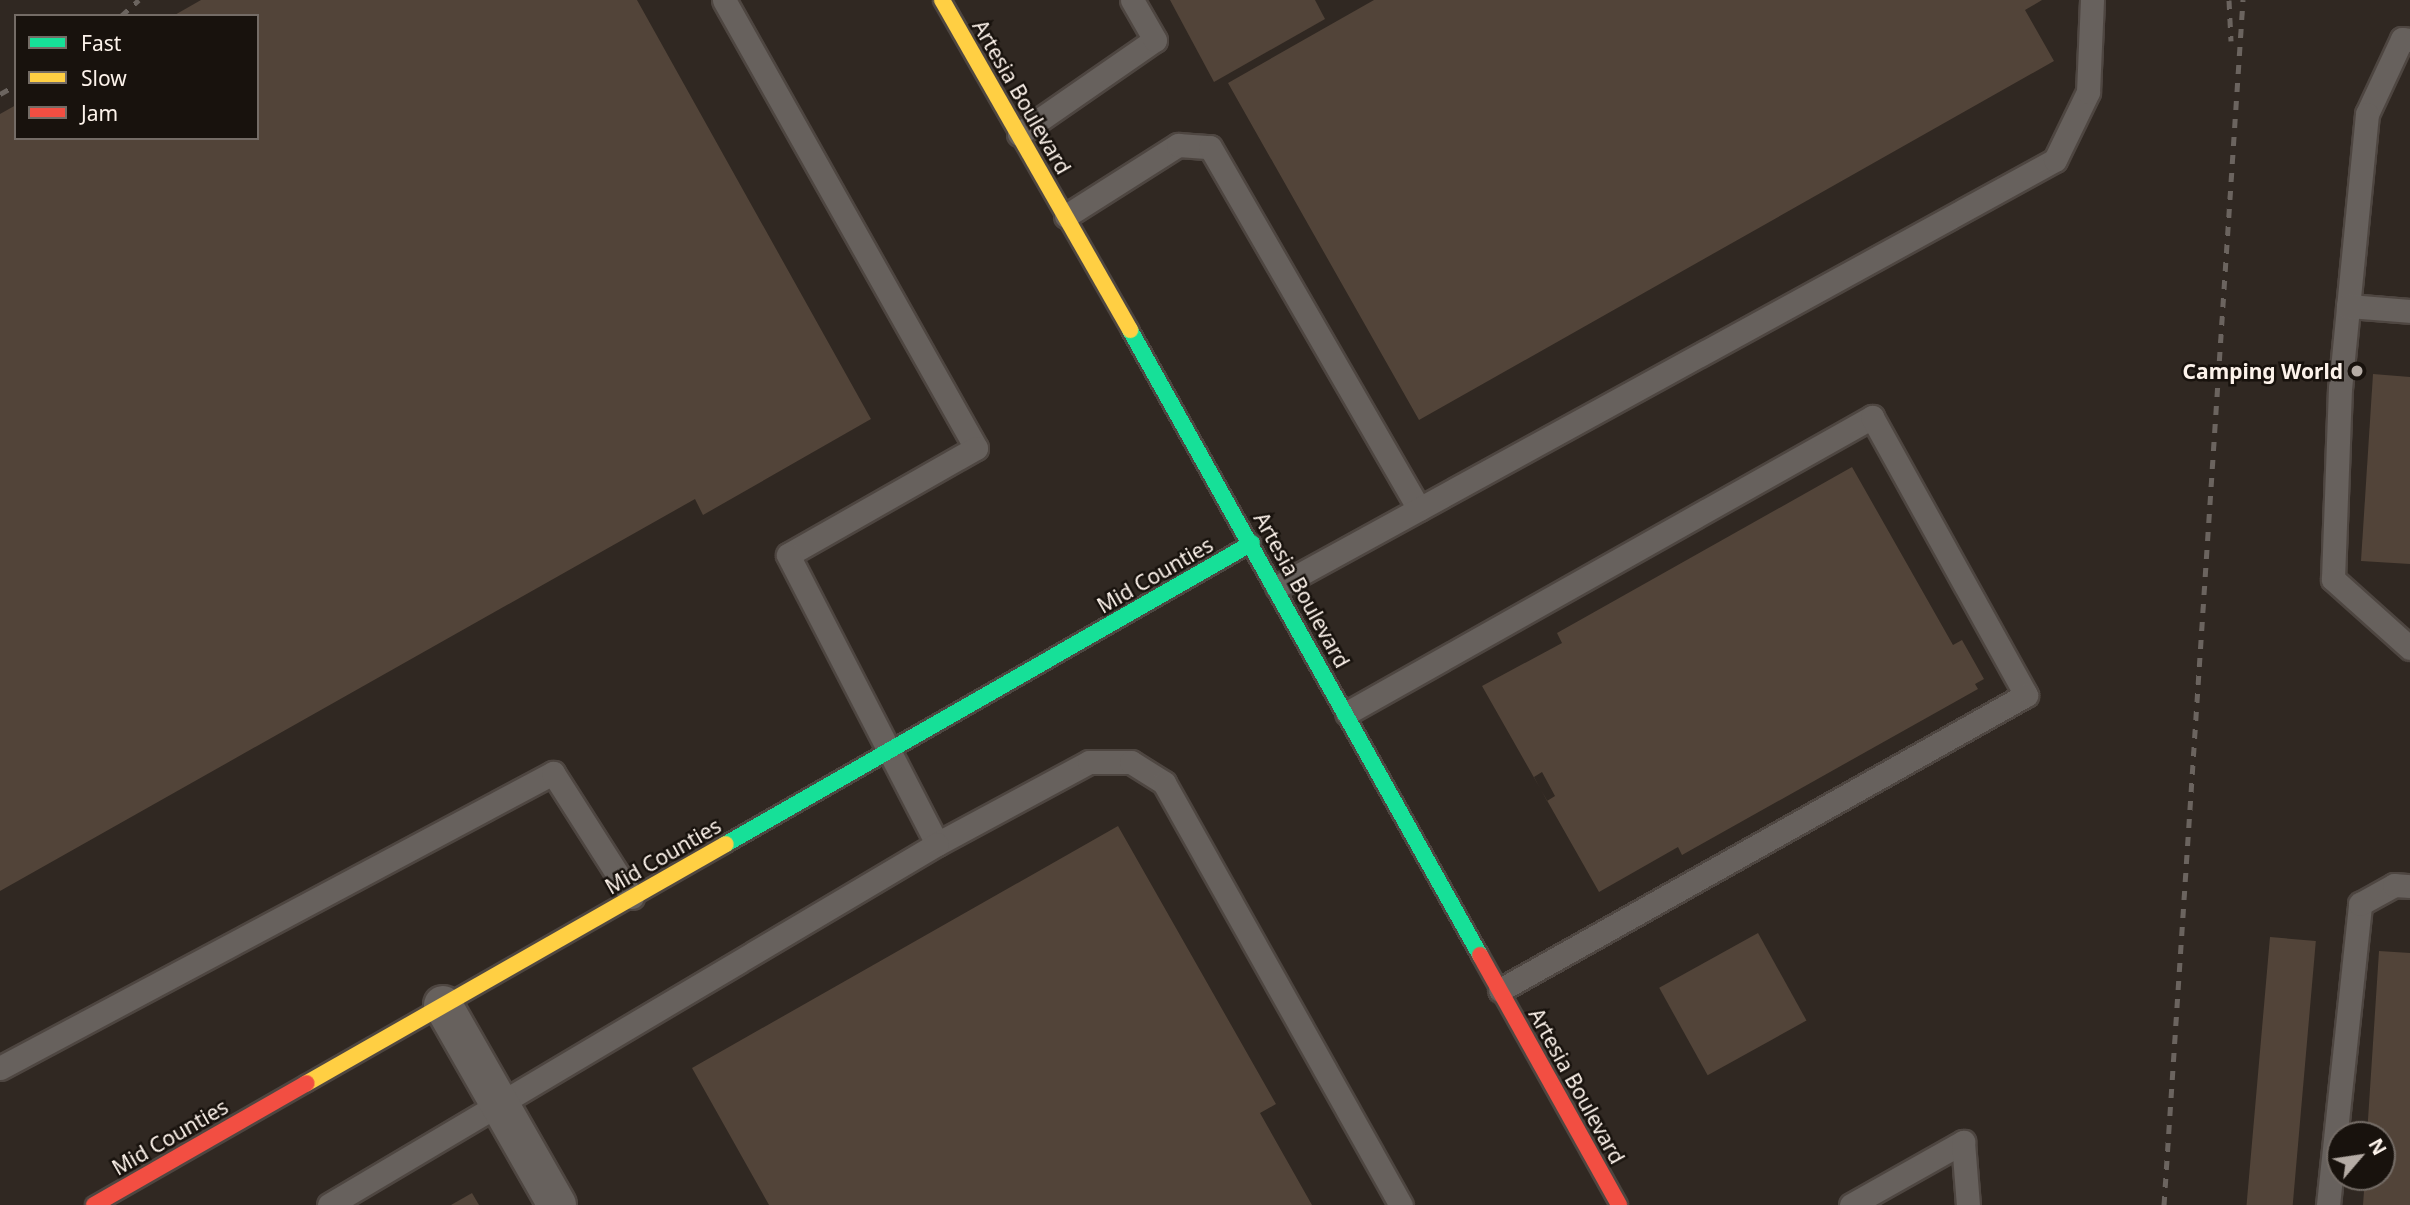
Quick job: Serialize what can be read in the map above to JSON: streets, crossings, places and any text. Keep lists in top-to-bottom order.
{
  "streets": {
    "main road": ["Artesia Boulevard", "Mid Counties"]
  },
  "crossings": [
    ["Artesia Boulevard", "Mid Counties"]
  ],
  "places": ["Camping World"],
  "legend": ["Fast", "Slow", "Jam"],
  "north": "top right"
}
